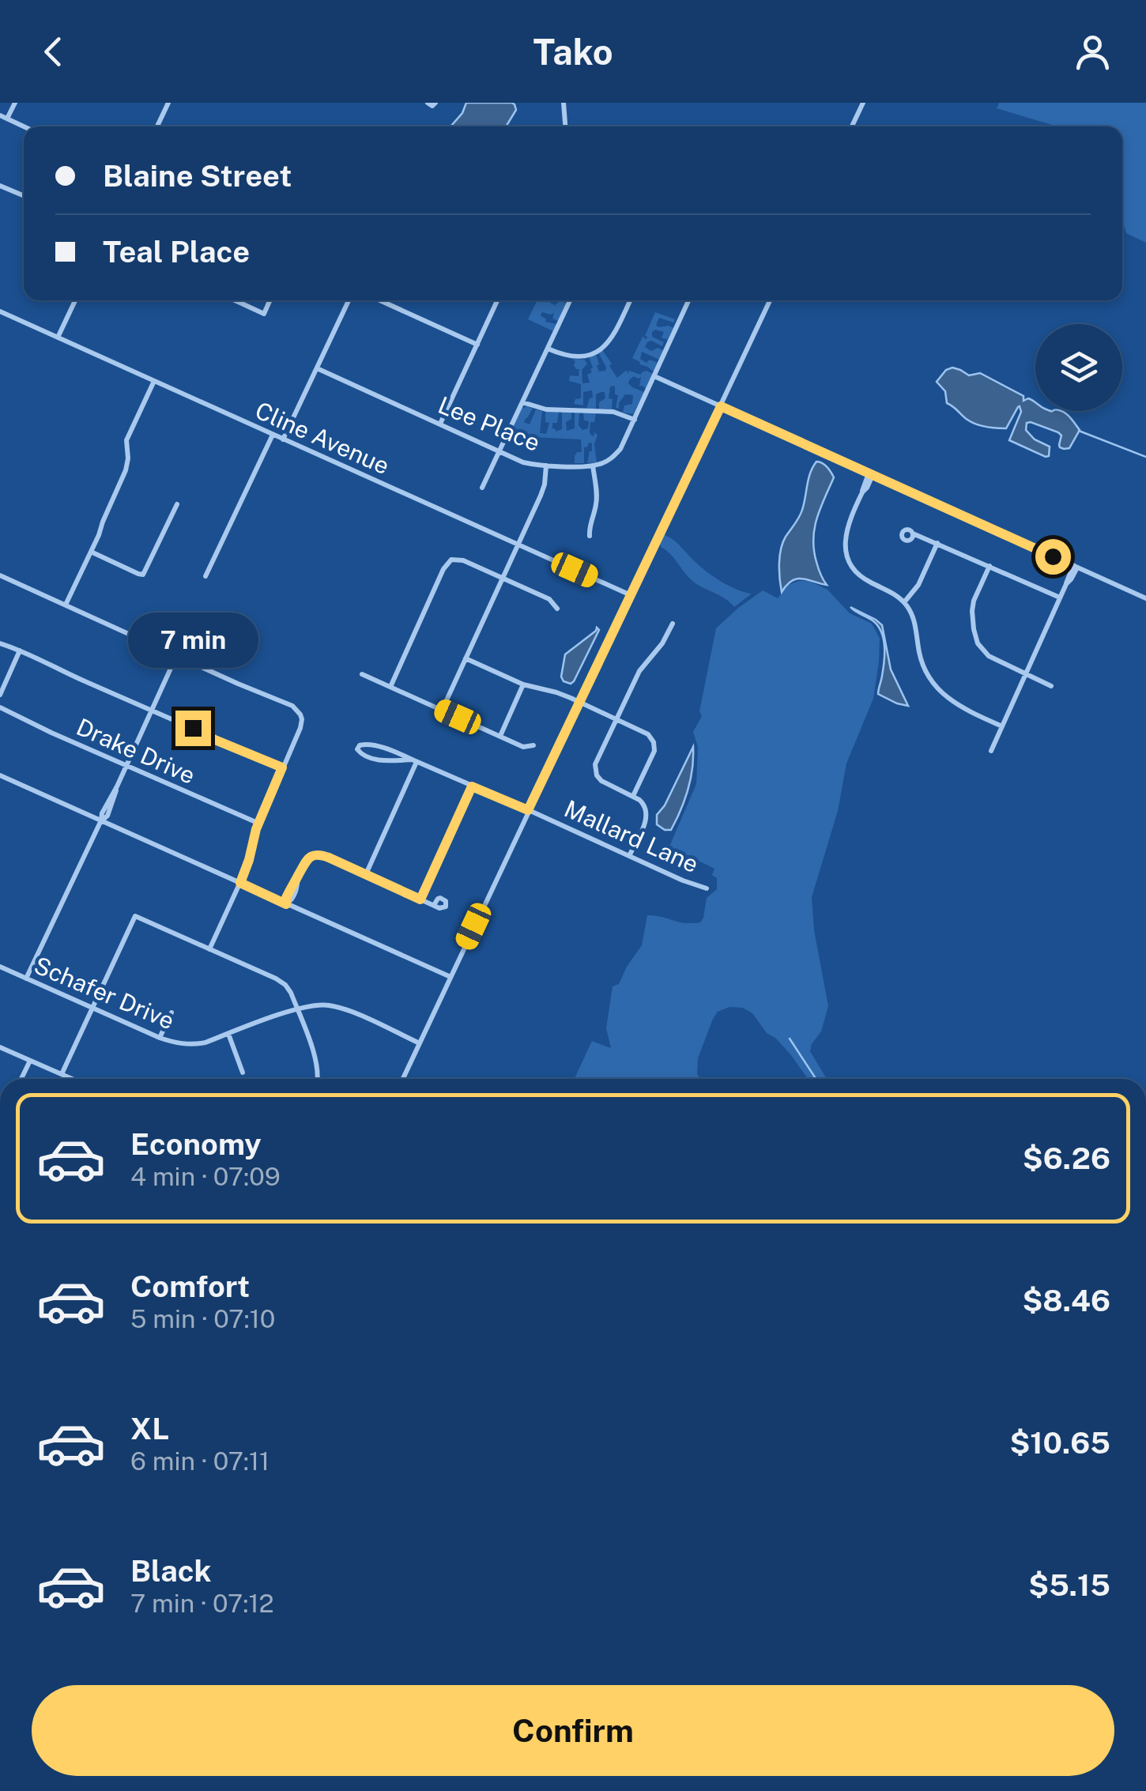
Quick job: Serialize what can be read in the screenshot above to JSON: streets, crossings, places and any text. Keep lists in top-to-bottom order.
{
  "streets": {
    "street": [
      "Lee Place",
      "Cline Avenue",
      "Drake Drive",
      "Mallard Lane",
      "Schafer Drive"
    ]
  },
  "page": {
    "header": "Tako",
    "banner": ["Blaine Street", "Teal Place"],
    "bubble": "7 min",
    "list": [
      {
        "name": "Economy",
        "note": "4 min · 07:09",
        "value": "$6.26"
      },
      {
        "name": "Comfort",
        "note": "5 min · 07:10",
        "value": "$8.46"
      },
      {
        "name": "XL",
        "note": "6 min · 07:11",
        "value": "$10.65"
      },
      {
        "name": "Black",
        "note": "7 min · 07:12",
        "value": "$5.15"
      }
    ],
    "buttons": "Confirm"
  }
}
